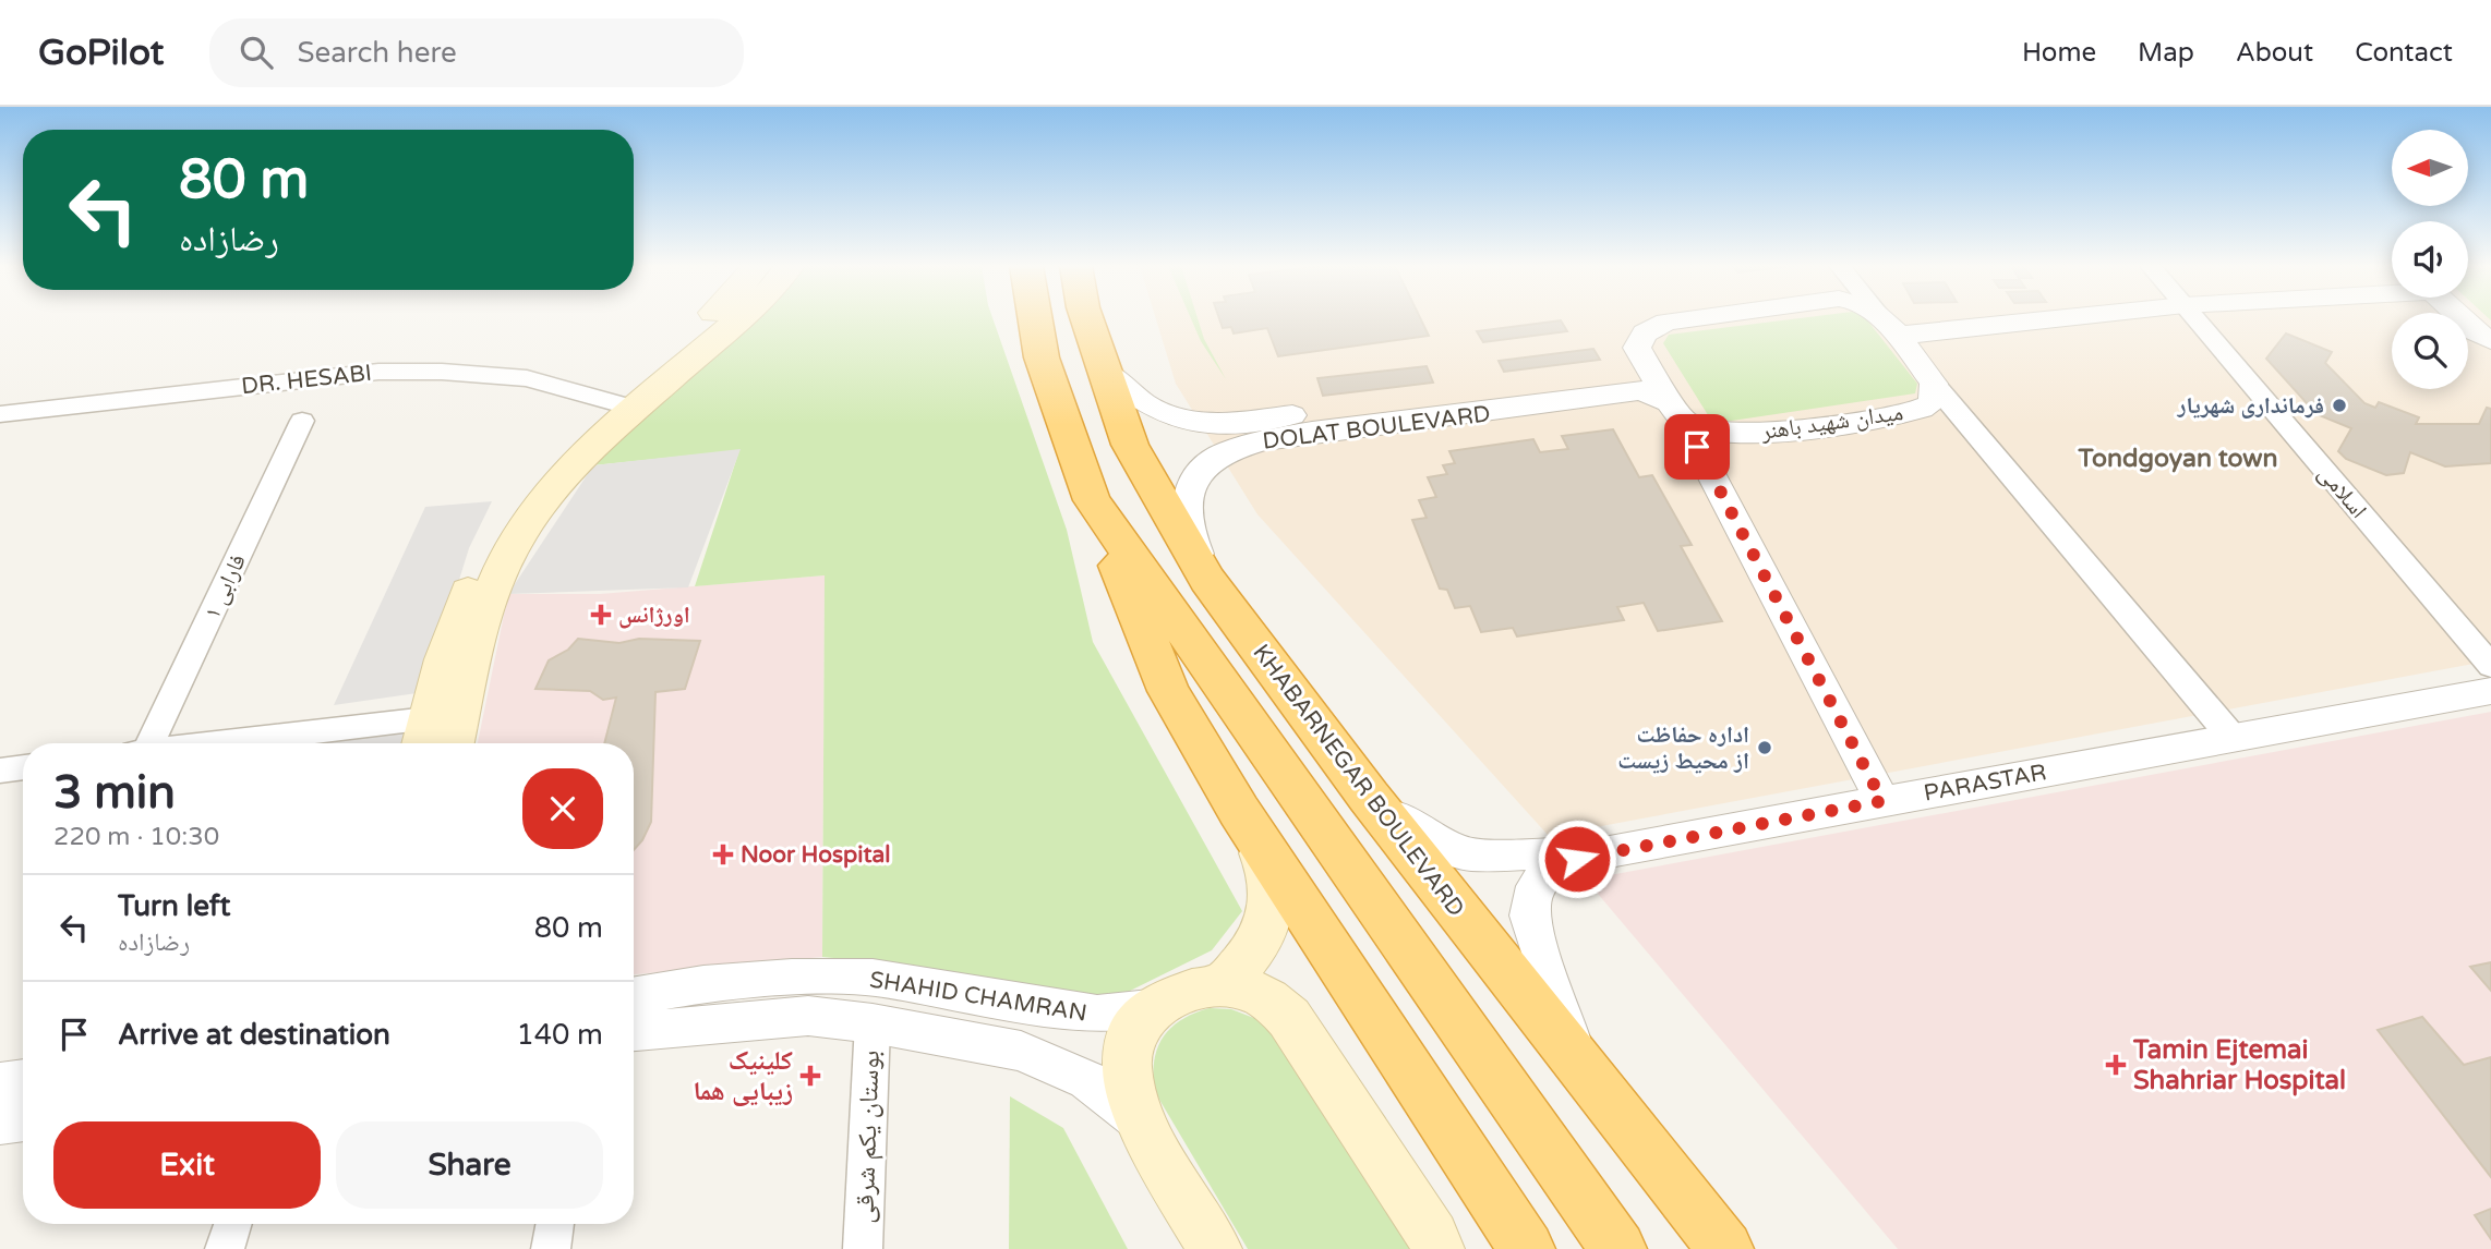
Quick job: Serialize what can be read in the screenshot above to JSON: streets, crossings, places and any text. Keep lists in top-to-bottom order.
{
  "streets": {
    "highway": ["KHABARNEGAR BOULEVARD"],
    "street": [
      "DR. HESABI",
      "میدان شهید باهنر",
      "DOLAT BOULEVARD",
      "اسلامی",
      "فارابی ۱",
      "PARASTAR",
      "SHAHID CHAMRAN",
      "بوستان یکم شرقی"
    ]
  },
  "crossings": [
    ["میدان شهید باهنر", "DOLAT BOULEVARD"],
    ["DOLAT BOULEVARD", "KHABARNEGAR BOULEVARD"],
    ["KHABARNEGAR BOULEVARD", "PARASTAR"],
    ["SHAHID CHAMRAN", "بوستان یکم شرقی"]
  ],
  "districts": ["Tondgoyan town"],
  "places": {
    "other": ["فرمانداری شهریار", "اداره حفاظت از محیط زیست"],
    "health": [
      "اورژانس",
      "Noor Hospital",
      "Tamin Ejtemai Shahriar Hospital",
      "کلینیک زیبایی هما"
    ]
  },
  "north": "left",
  "page": {
    "header": "GoPilot",
    "search": "Search here",
    "nav": [
      "Home",
      "Map",
      "About",
      "Contact"
    ],
    "turn": ["80 m", "رضازاده"],
    "heading": ["3 min", "220 m · 10:30"],
    "list": [
      {
        "name": "Turn left",
        "note": "رضازاده",
        "value": "80 m"
      },
      {
        "name": "Arrive at destination",
        "value": "140 m"
      }
    ],
    "buttons": ["Exit", "Share"]
  }
}
